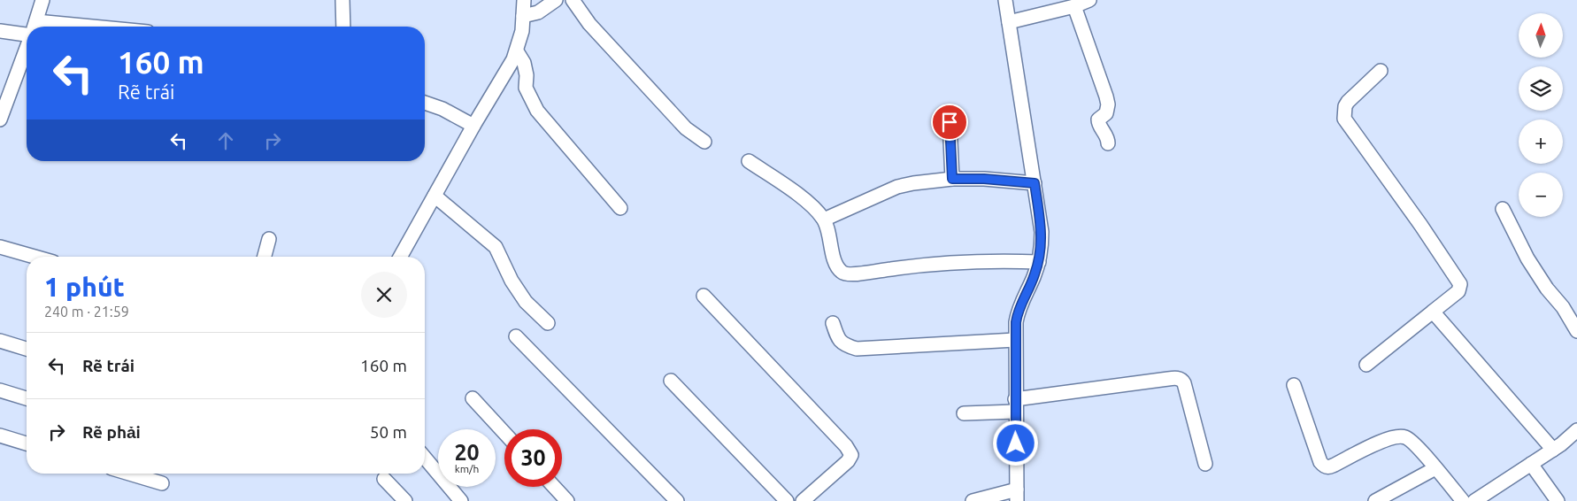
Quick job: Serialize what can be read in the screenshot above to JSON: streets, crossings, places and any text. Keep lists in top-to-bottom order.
{
  "north": "top",
  "page": {
    "map_buttons": ["+", "−"],
    "turn": ["160 m", "Rẽ trái"],
    "heading": ["1 phút", "240 m · 21:59"],
    "list": [
      {
        "name": "Rẽ trái",
        "value": "160 m"
      },
      {
        "name": "Rẽ phải",
        "value": "50 m"
      }
    ],
    "speed": "20 km/h",
    "limit": "30"
  }
}
